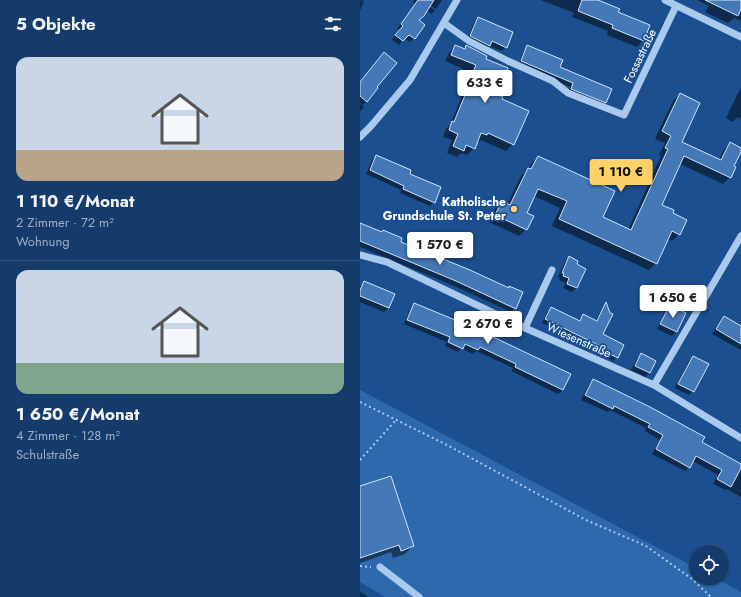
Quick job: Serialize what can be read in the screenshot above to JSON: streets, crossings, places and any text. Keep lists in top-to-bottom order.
{
  "streets": {
    "street": ["Fossastraße", "Wiesenstraße"]
  },
  "places": ["Katholische Grundschule St. Peter"],
  "page": {
    "heading": "5 Objekte",
    "list": [
      {
        "name": "1 110 €/Monat",
        "note": "2 Zimmer · 72 m² · Wohnung"
      },
      {
        "name": "1 650 €/Monat",
        "note": "4 Zimmer · 128 m² · Schulstraße"
      }
    ],
    "price": [
      "633 €",
      "1 110 €",
      "1 570 €",
      "1 650 €",
      "2 670 €"
    ]
  }
}
